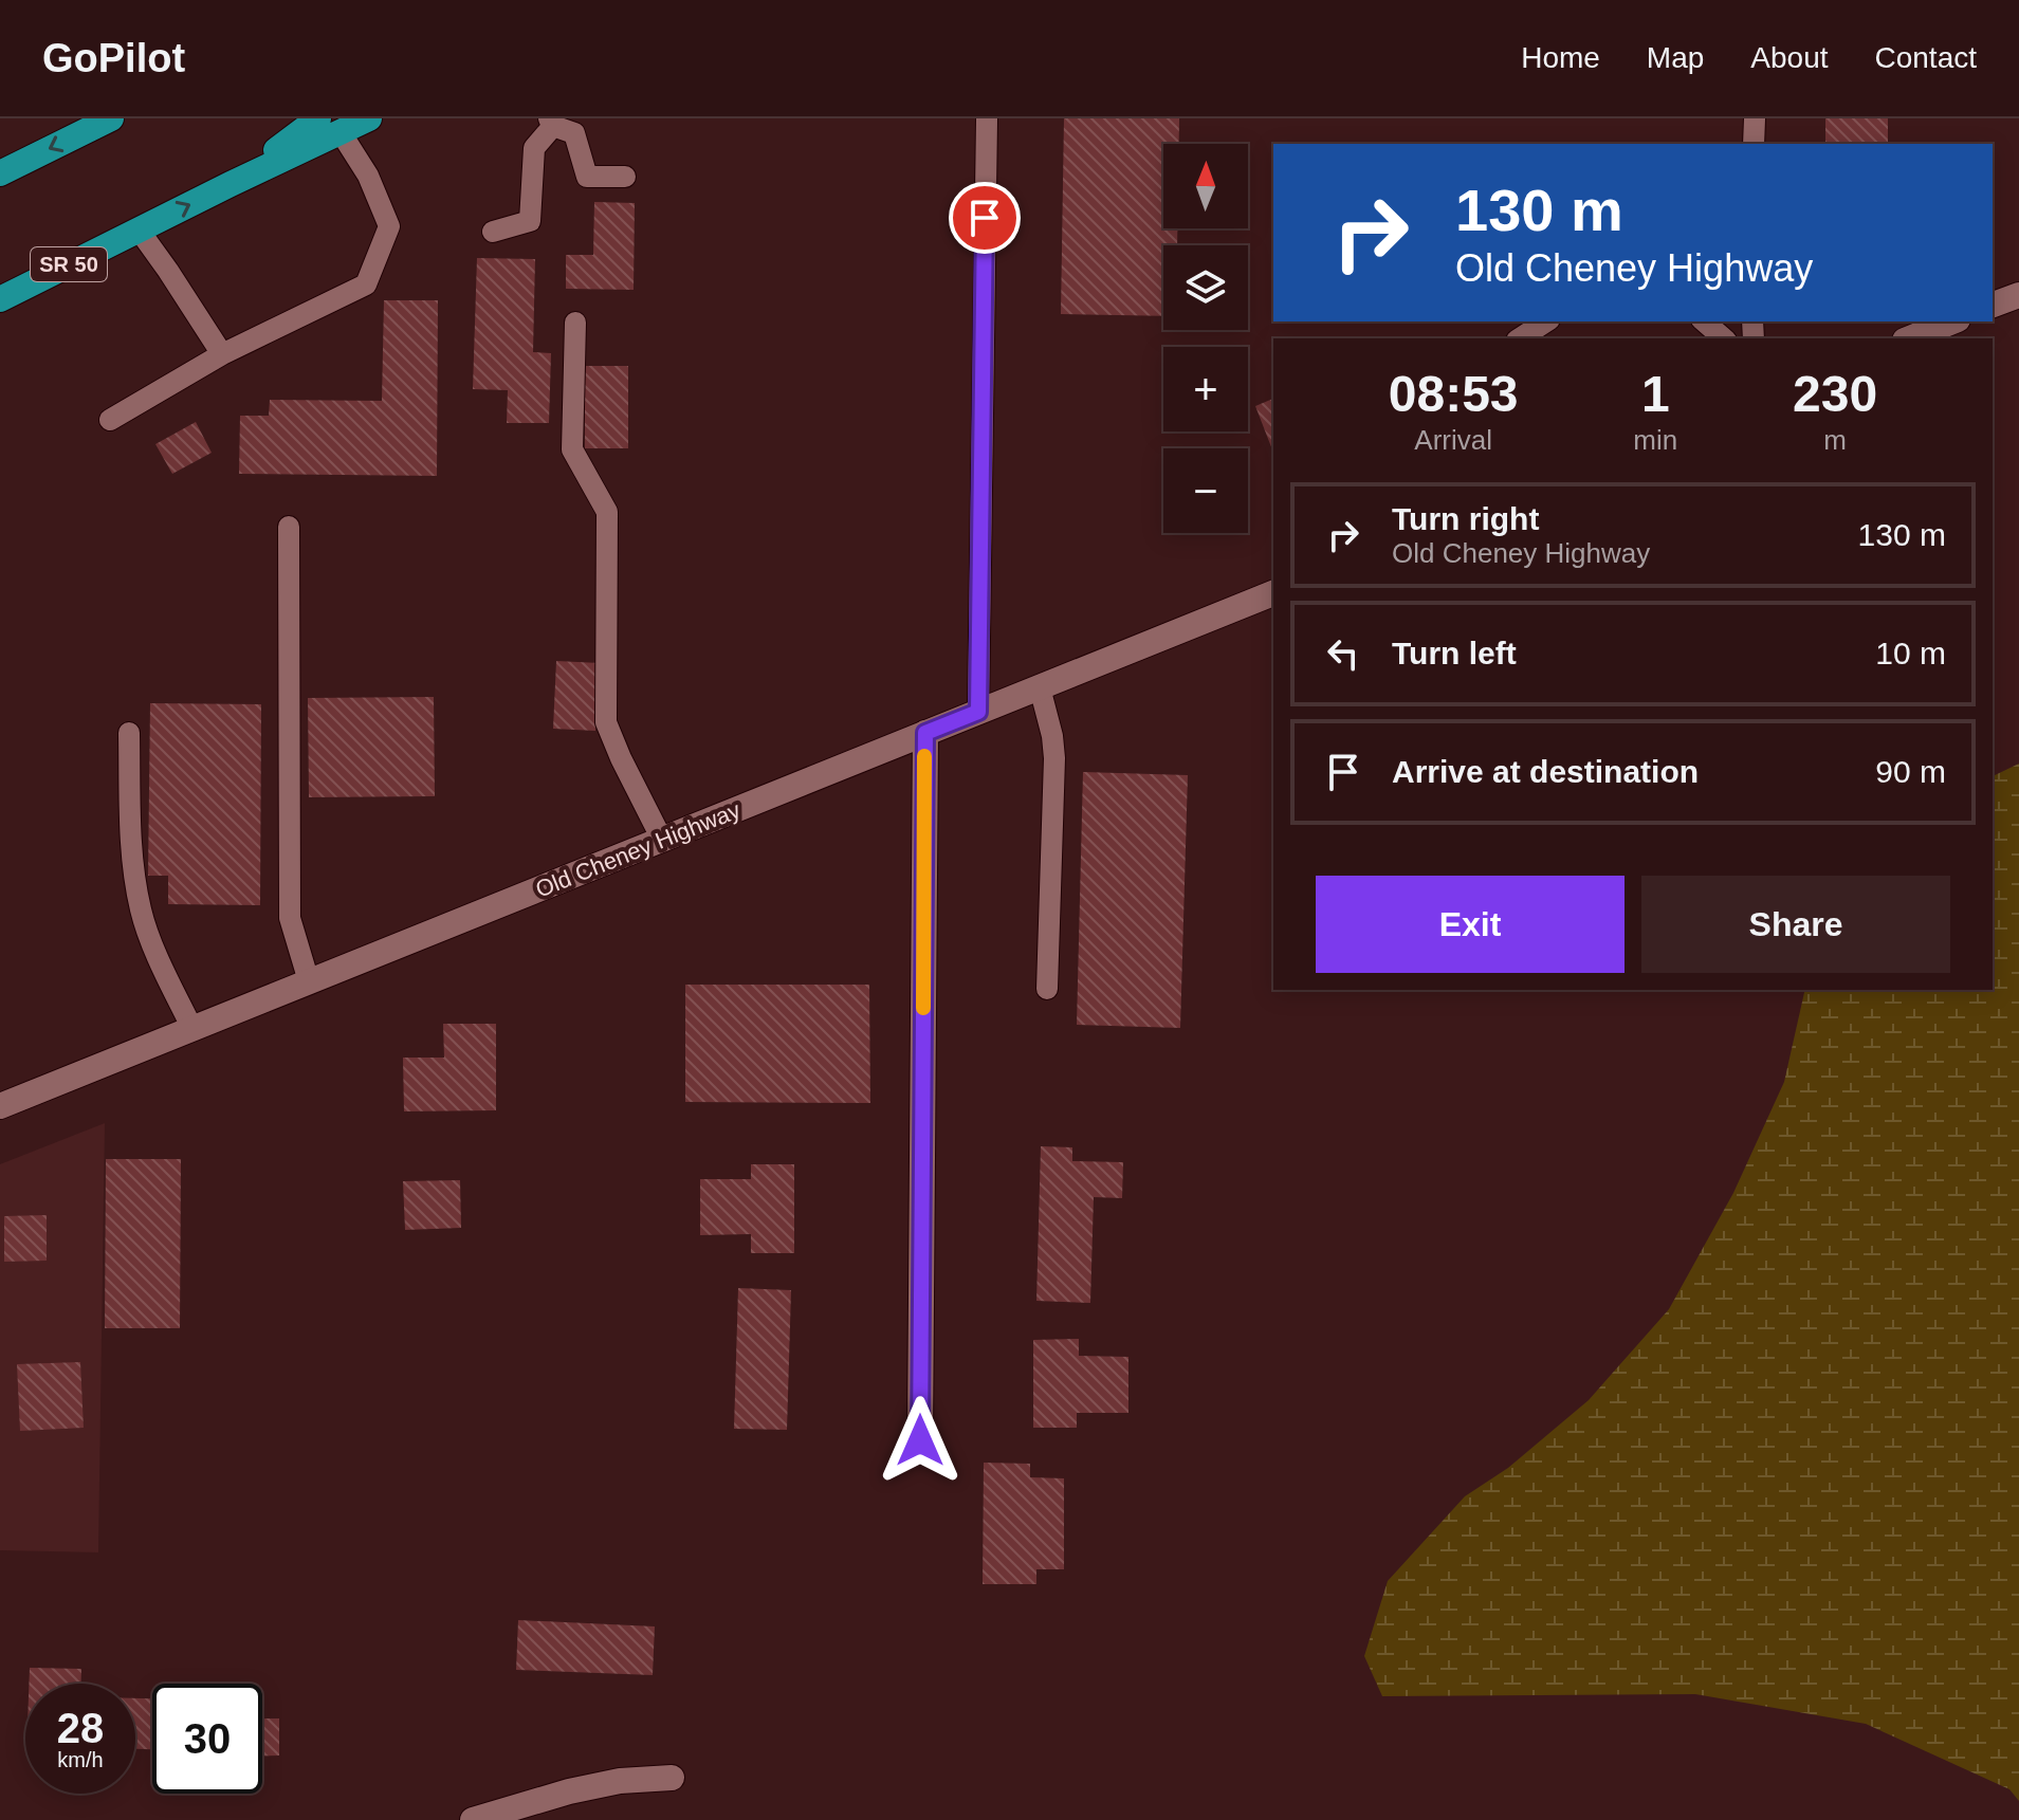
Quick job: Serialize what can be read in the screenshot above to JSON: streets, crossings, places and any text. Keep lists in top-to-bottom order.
{
  "streets": {
    "highway": ["SR 50"],
    "street": ["Old Cheney Highway"]
  },
  "north": "top",
  "page": {
    "header": "GoPilot",
    "nav": [
      "Home",
      "Map",
      "About",
      "Contact"
    ],
    "map_buttons": ["+", "−"],
    "turn": ["130 m", "Old Cheney Highway"],
    "eta": [
      "08:53",
      "Arrival",
      "1",
      "min",
      "230",
      "m"
    ],
    "list": [
      {
        "name": "Turn right",
        "note": "Old Cheney Highway",
        "value": "130 m"
      },
      {
        "name": "Turn left",
        "value": "10 m"
      },
      {
        "name": "Arrive at destination",
        "value": "90 m"
      }
    ],
    "buttons": ["Exit", "Share"],
    "speed": "28 km/h",
    "limit": "30"
  }
}
